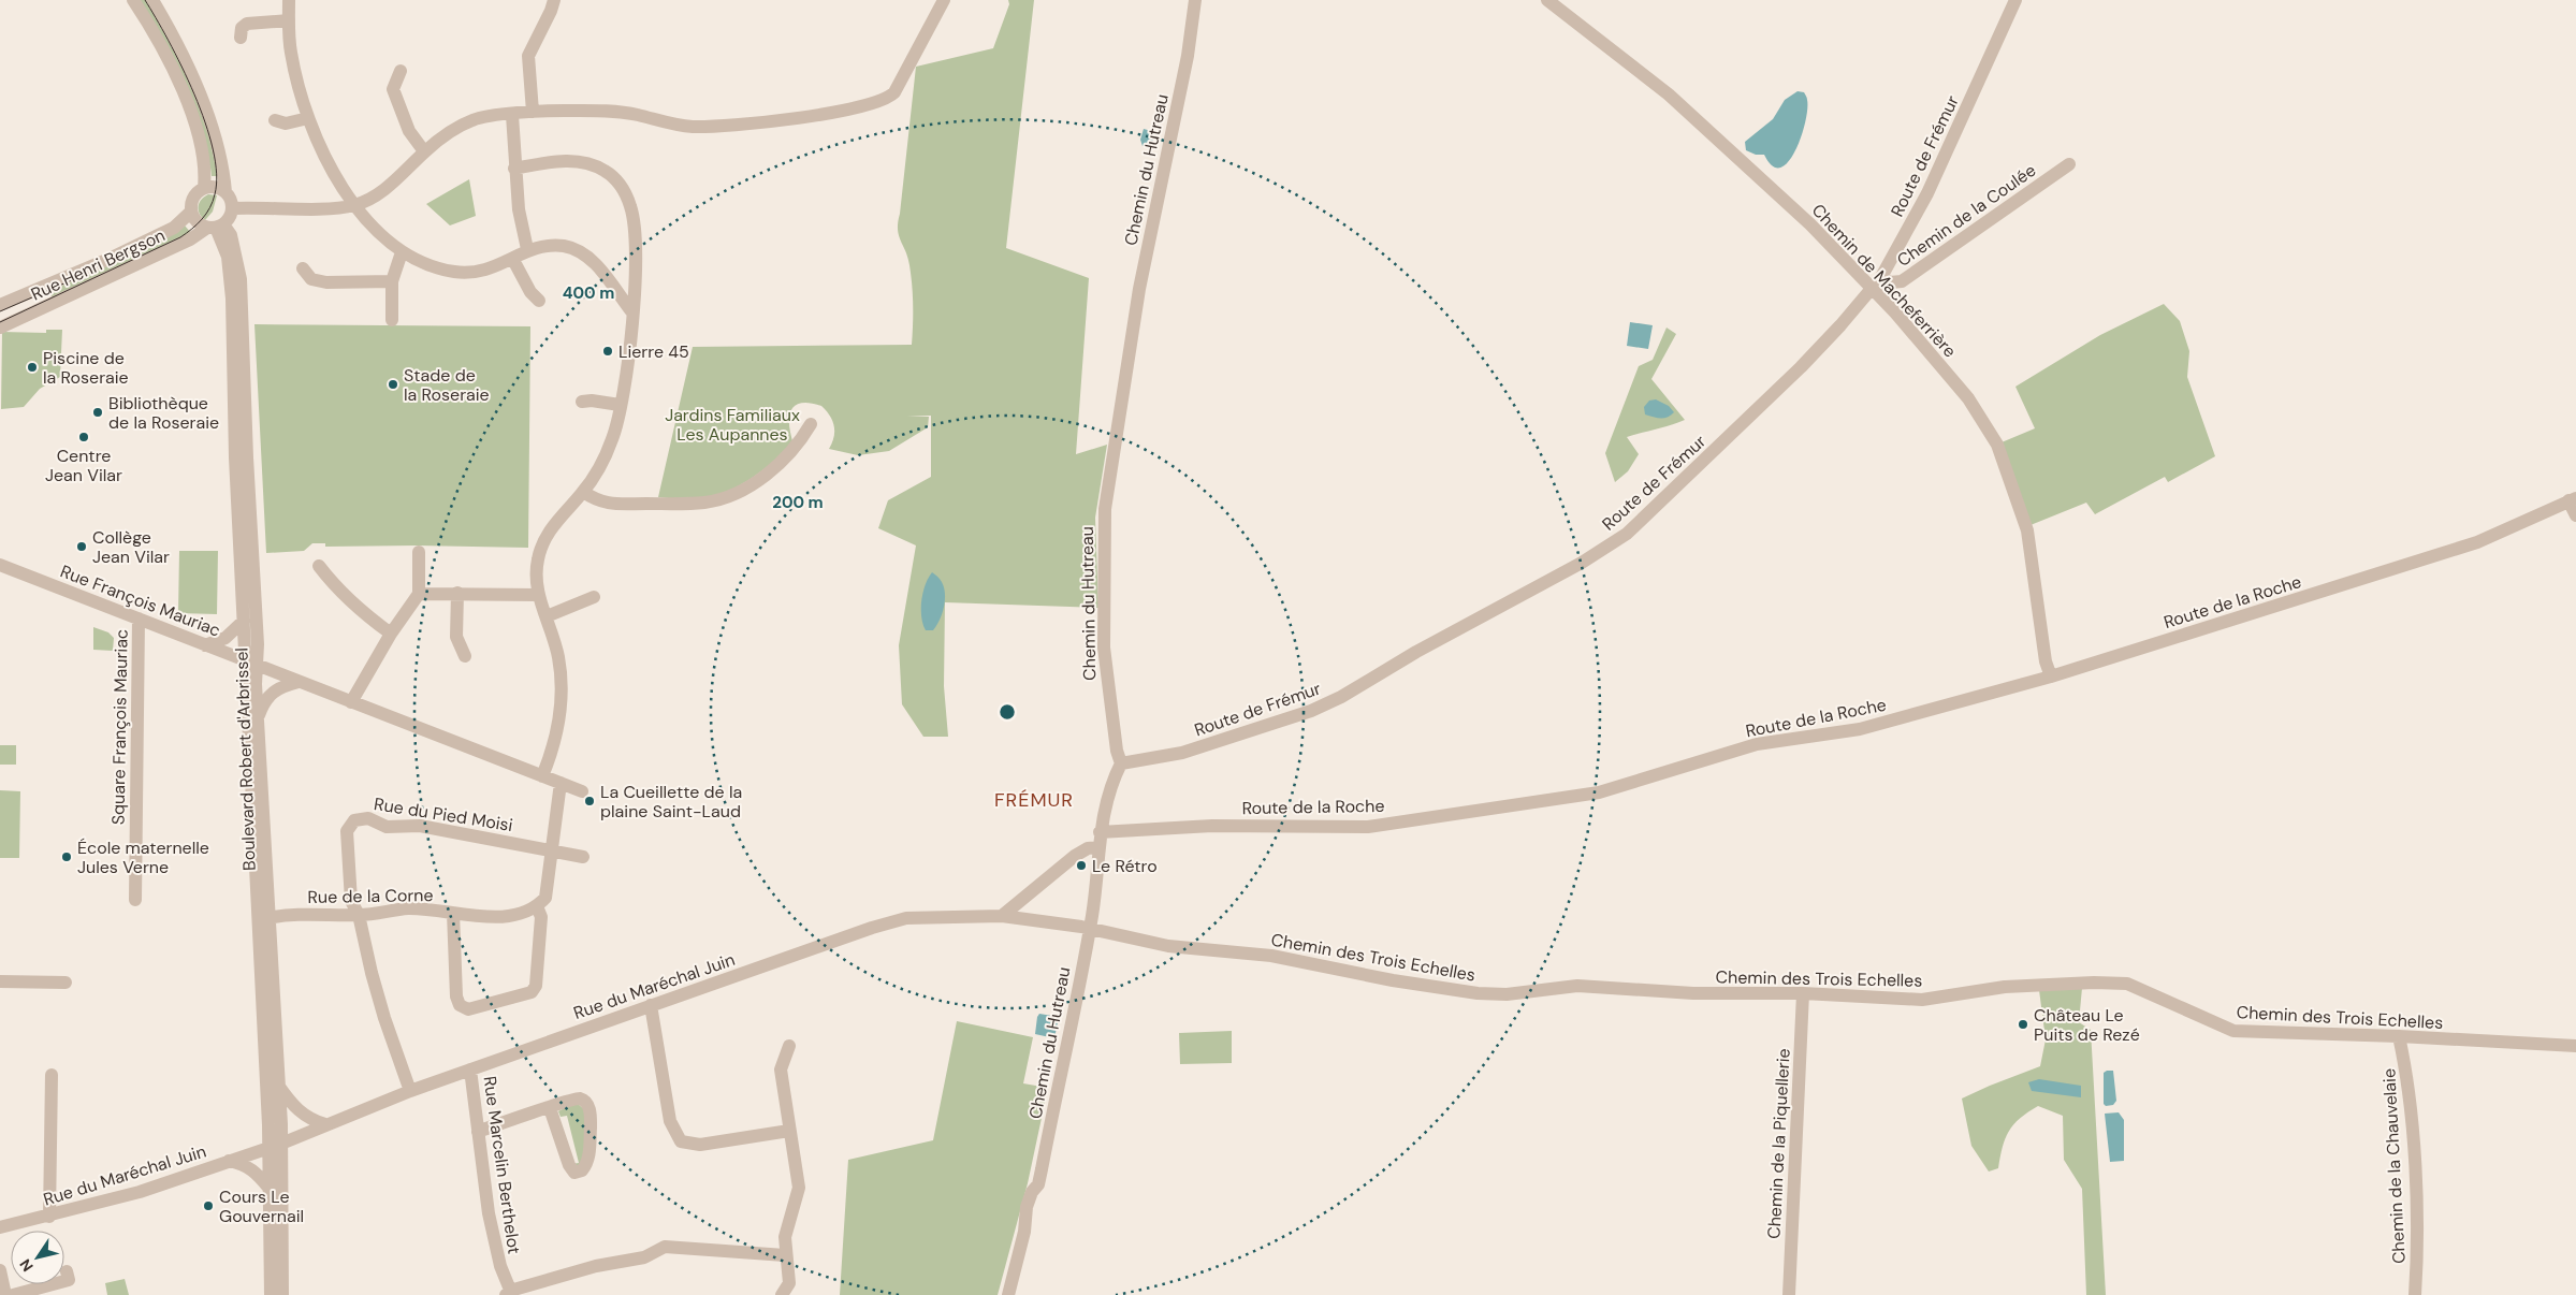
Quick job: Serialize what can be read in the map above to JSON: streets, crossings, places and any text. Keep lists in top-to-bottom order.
{
  "streets": {
    "street": [
      "Route de Frémur",
      "Chemin du Hutreau",
      "Chemin de la Coulée",
      "Rue Henri Bergson",
      "Chemin de Macheferrière",
      "Rue François Mauriac",
      "Route de la Roche",
      "Square François Mauriac",
      "Boulevard Robert d'Arbrissel",
      "Rue du Pied Moisi",
      "Rue de la Corne",
      "Chemin des Trois Echelles",
      "Rue du Maréchal Juin",
      "Chemin de la Piquellerie",
      "Rue Marcelin Berthelot",
      "Chemin de la Chauvelaie"
    ]
  },
  "crossings": [
    ["Route de Frémur", "Chemin du Hutreau"],
    ["Route de Frémur", "Chemin de la Coulée"],
    ["Route de Frémur", "Chemin de Macheferrière"],
    ["Chemin du Hutreau", "Route de la Roche"],
    ["Chemin du Hutreau", "Chemin des Trois Echelles"],
    ["Chemin du Hutreau", "Rue du Maréchal Juin"],
    ["Chemin de la Coulée", "Chemin de Macheferrière"],
    ["Rue Henri Bergson", "Boulevard Robert d'Arbrissel"],
    ["Chemin de Macheferrière", "Route de la Roche"],
    ["Rue François Mauriac", "Square François Mauriac"],
    ["Rue François Mauriac", "Boulevard Robert d'Arbrissel"],
    ["Boulevard Robert d'Arbrissel", "Rue de la Corne"],
    ["Boulevard Robert d'Arbrissel", "Rue du Maréchal Juin"],
    ["Rue du Pied Moisi", "Rue de la Corne"],
    ["Rue du Pied Moisi", "Rue du Maréchal Juin"],
    ["Chemin des Trois Echelles", "Rue du Maréchal Juin"],
    ["Chemin des Trois Echelles", "Chemin de la Piquellerie"],
    ["Chemin des Trois Echelles", "Chemin de la Chauvelaie"],
    ["Rue du Maréchal Juin", "Rue Marcelin Berthelot"]
  ],
  "districts": ["FRÉMUR"],
  "parks": ["Jardins Familiaux Les Aupannes"],
  "places": [
    "Lierre 45",
    "Piscine de la Roseraie",
    "Stade de la Roseraie",
    "Bibliothèque de la Roseraie",
    "Centre Jean Vilar",
    "Collège Jean Vilar",
    "La Cueillette de la plaine Saint-Laud",
    "École maternelle Jules Verne",
    "Le Rétro",
    "Château Le Puits de Rezé",
    "Cours Le Gouvernail"
  ],
  "north": "bottom left",
  "rings": ["400 m", "200 m"]
}
